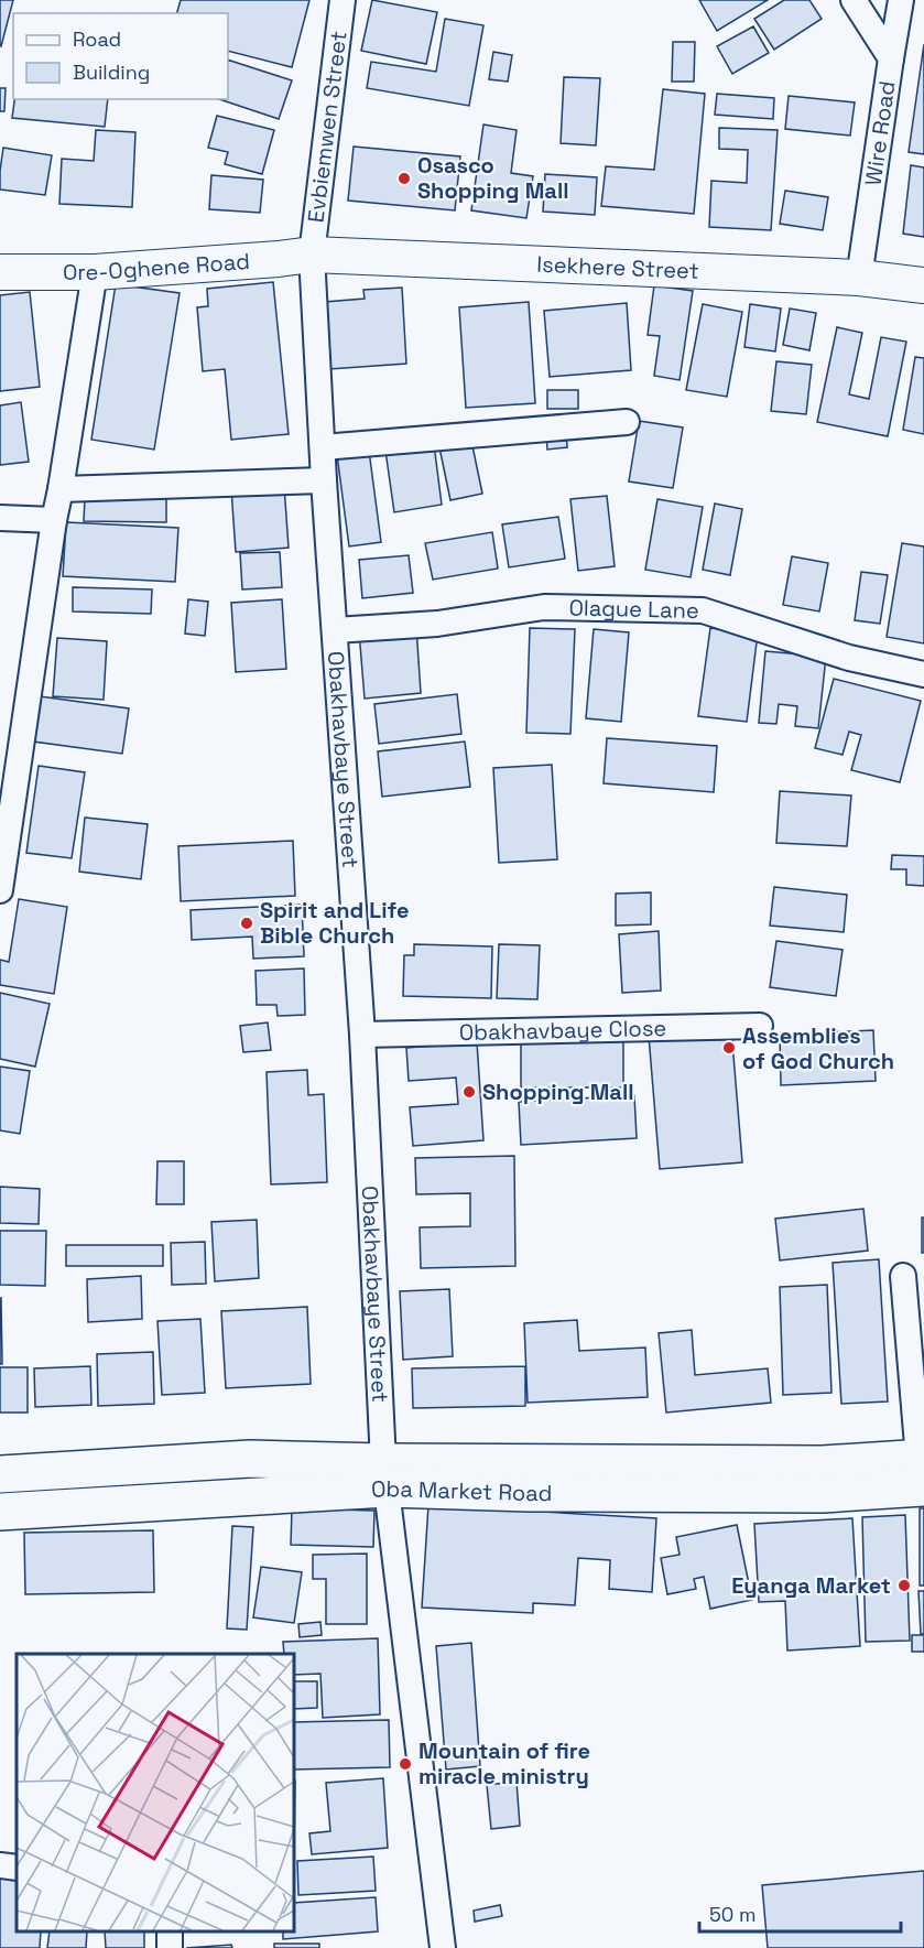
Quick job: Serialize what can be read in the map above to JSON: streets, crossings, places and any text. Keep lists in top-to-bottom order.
{
  "streets": {
    "main road": ["Oba Market Road"],
    "street": [
      "Evbiemwen Street",
      "Wire Road",
      "Ore-Oghene Road",
      "Isekhere Street",
      "Olague Lane",
      "Obakhavbaye Street",
      "Obakhavbaye Close"
    ]
  },
  "crossings": [
    ["Evbiemwen Street", "Ore-Oghene Road"],
    ["Evbiemwen Street", "Isekhere Street"],
    ["Evbiemwen Street", "Obakhavbaye Street"],
    ["Wire Road", "Isekhere Street"],
    ["Ore-Oghene Road", "Isekhere Street"],
    ["Ore-Oghene Road", "Obakhavbaye Street"],
    ["Isekhere Street", "Obakhavbaye Street"],
    ["Olague Lane", "Obakhavbaye Street"],
    ["Obakhavbaye Street", "Obakhavbaye Close"],
    ["Obakhavbaye Street", "Oba Market Road"]
  ],
  "places": [
    "Osasco Shopping Mall",
    "Spirit and Life Bible Church",
    "Assemblies of God Church",
    "Shopping Mall",
    "Eyanga Market",
    "Mountain of fire miracle ministry"
  ],
  "legend": ["Road", "Building"],
  "scale_bar": "50 m"
}
